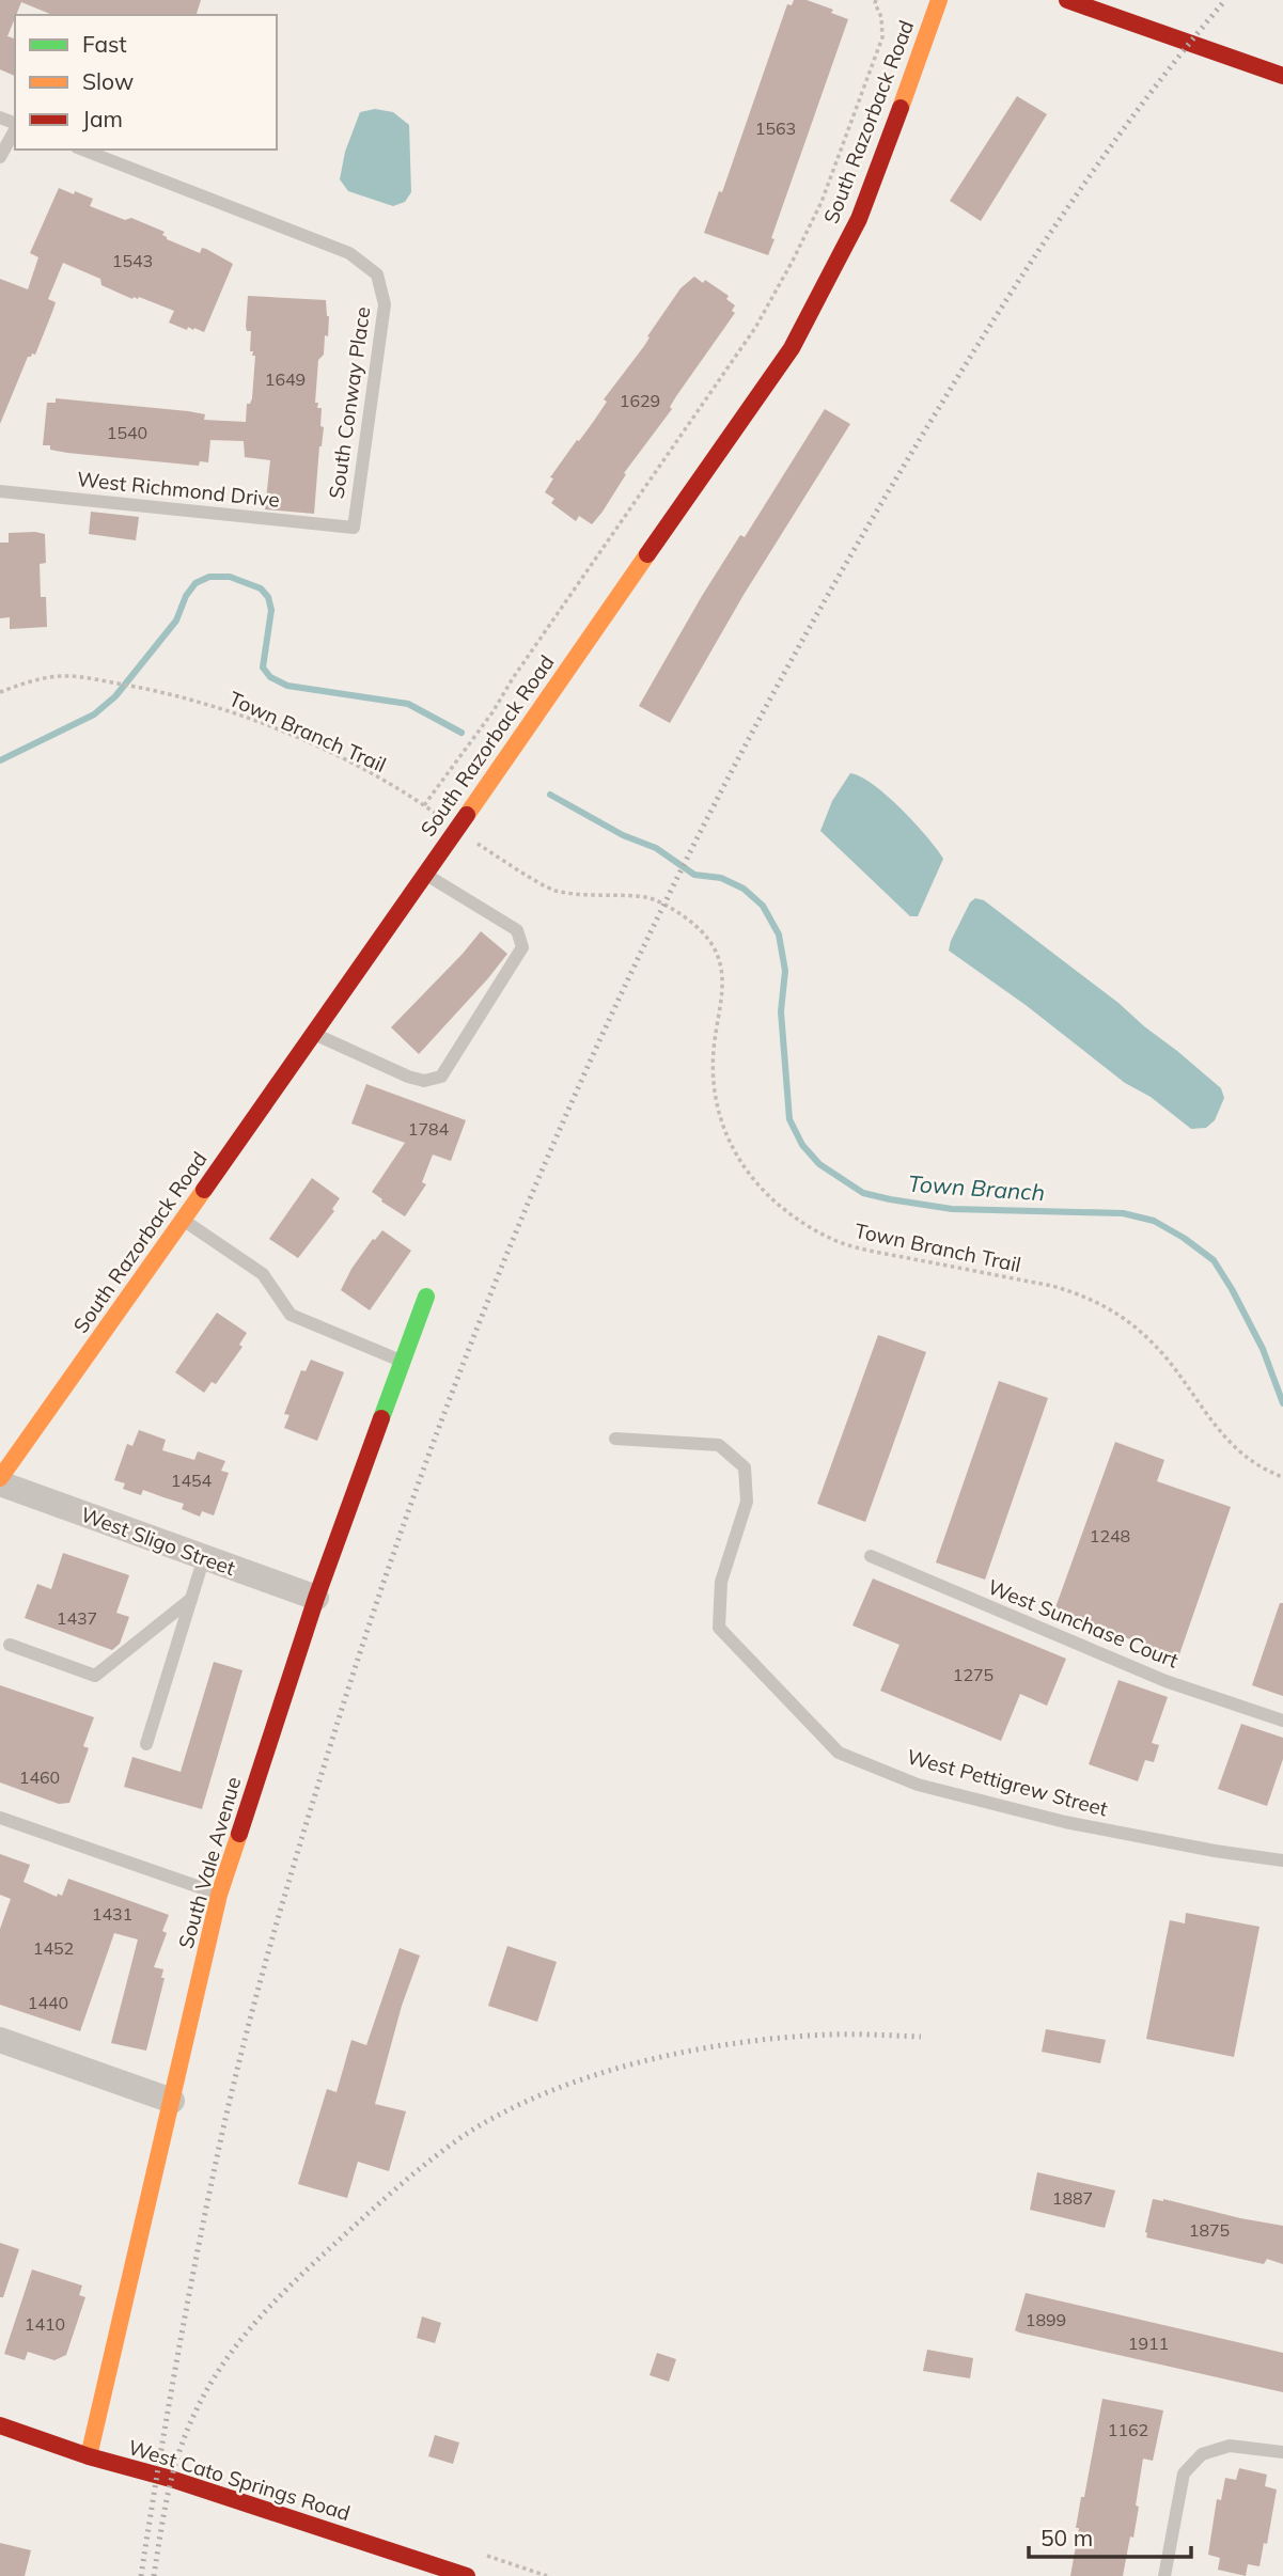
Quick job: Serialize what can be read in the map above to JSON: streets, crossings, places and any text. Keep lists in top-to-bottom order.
{
  "streets": {
    "main road": ["South Razorback Road", "South Vale Avenue", "West Cato Springs Road"],
    "street": ["West Sligo Street"],
    "lane": [
      "South Conway Place",
      "West Richmond Drive",
      "West Sunchase Court",
      "West Pettigrew Street"
    ],
    "path": ["Town Branch Trail"]
  },
  "crossings": [
    ["South Razorback Road", "Town Branch Trail"],
    ["South Razorback Road", "West Sligo Street"],
    ["South Conway Place", "West Richmond Drive"],
    ["West Sligo Street", "South Vale Avenue"],
    ["South Vale Avenue", "West Cato Springs Road"]
  ],
  "water": ["Town Branch"],
  "house_numbers": [
    "1563",
    "1543",
    "1649",
    "1629",
    "1540",
    "1784",
    "1454",
    "1248",
    "1437",
    "1275",
    "1460",
    "1431",
    "1452",
    "1440",
    "1887",
    "1875",
    "1899",
    "1410",
    "1911",
    "1162"
  ],
  "legend": ["Fast", "Slow", "Jam"],
  "scale_bar": "50 m"
}
